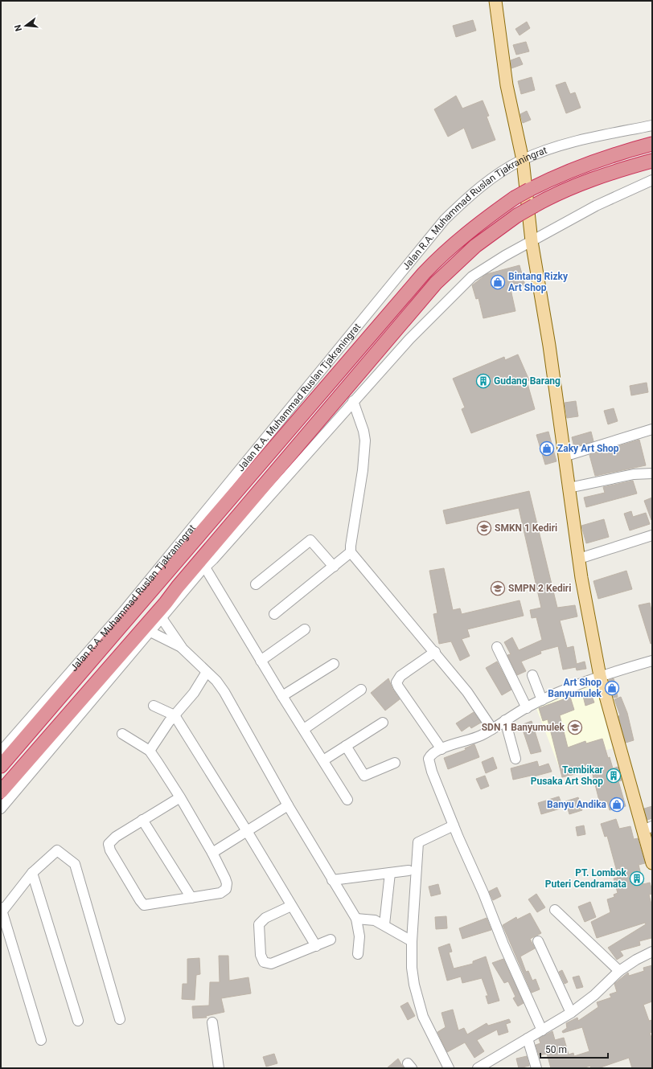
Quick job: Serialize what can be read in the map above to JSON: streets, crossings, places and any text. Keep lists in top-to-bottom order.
{
  "streets": {
    "highway": ["Jalan R.A. Muhammad Ruslan Tjakraningrat"]
  },
  "places": {
    "shop": [
      "Bintang Rizky Art Shop",
      "Zaky Art Shop",
      "Art Shop Banyumulek",
      "Banyu Andika"
    ],
    "building": ["Gudang Barang", "Tembikar Pusaka Art Shop", "PT. Lombok Puteri Cendramata"],
    "school or university": ["SMKN 1 Kediri", "SMPN 2 Kediri", "SDN 1 Banyumulek"]
  },
  "scale_bar": "50 m",
  "north": "left"
}
